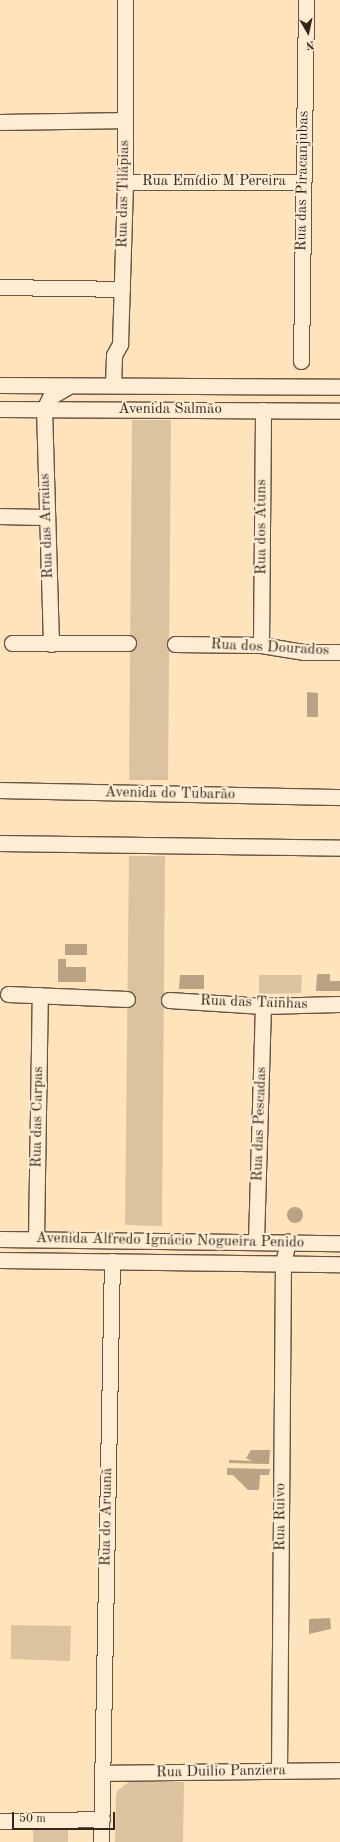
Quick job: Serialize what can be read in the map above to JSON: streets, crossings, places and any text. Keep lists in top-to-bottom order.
{
  "streets": {
    "street": [
      "Rua das Piracanjubas",
      "Rua Emídio M Pereira",
      "Rua das Tilápias",
      "Avenida Salmão",
      "Rua das Arraias",
      "Rua dos Atuns",
      "Rua dos Dourados",
      "Avenida do Tubarão",
      "Rua das Tainhas",
      "Rua das Carpas",
      "Rua das Pescadas",
      "Avenida Alfredo Ignácio Nogueira Penido",
      "Rua do Aruanã",
      "Rua Ruivo",
      "Rua Duilio Panziera"
    ]
  },
  "crossings": [
    ["Rua das Piracanjubas", "Rua Emídio M Pereira"],
    ["Rua Emídio M Pereira", "Rua das Tilápias"],
    ["Rua das Tilápias", "Avenida Salmão"],
    ["Avenida Salmão", "Rua das Arraias"],
    ["Avenida Salmão", "Rua dos Atuns"],
    ["Rua dos Atuns", "Rua dos Dourados"],
    ["Rua das Tainhas", "Rua das Pescadas"],
    ["Rua das Carpas", "Avenida Alfredo Ignácio Nogueira Penido"],
    ["Rua das Pescadas", "Avenida Alfredo Ignácio Nogueira Penido"],
    ["Avenida Alfredo Ignácio Nogueira Penido", "Rua do Aruanã"],
    ["Avenida Alfredo Ignácio Nogueira Penido", "Rua Ruivo"],
    ["Rua do Aruanã", "Rua Duilio Panziera"],
    ["Rua Ruivo", "Rua Duilio Panziera"]
  ],
  "scale_bar": "50 m",
  "north": "bottom"
}
